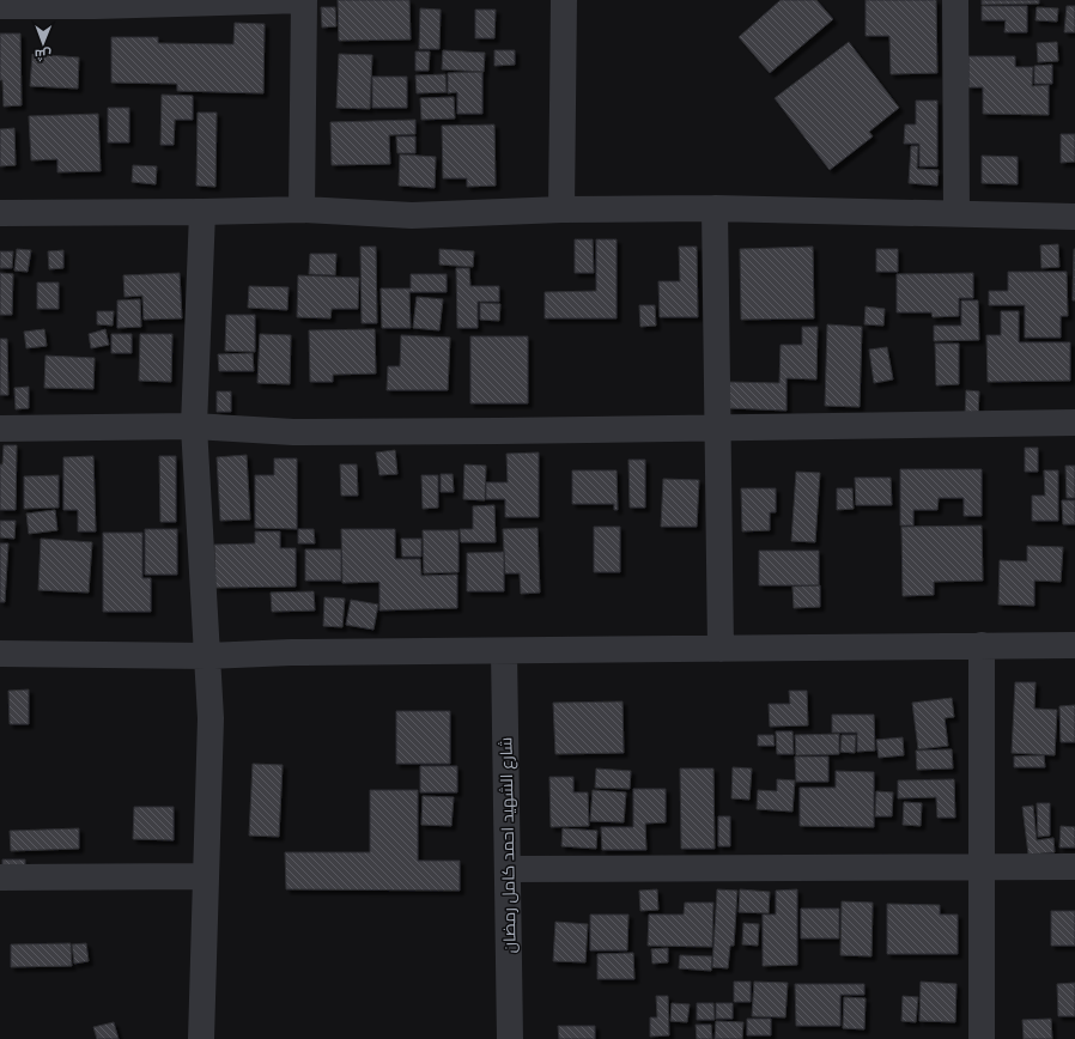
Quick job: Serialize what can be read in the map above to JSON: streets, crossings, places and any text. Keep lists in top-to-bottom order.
{
  "streets": {
    "street": ["شارع الشهيد احمد كامل رمضان"]
  },
  "north": "bottom"
}
